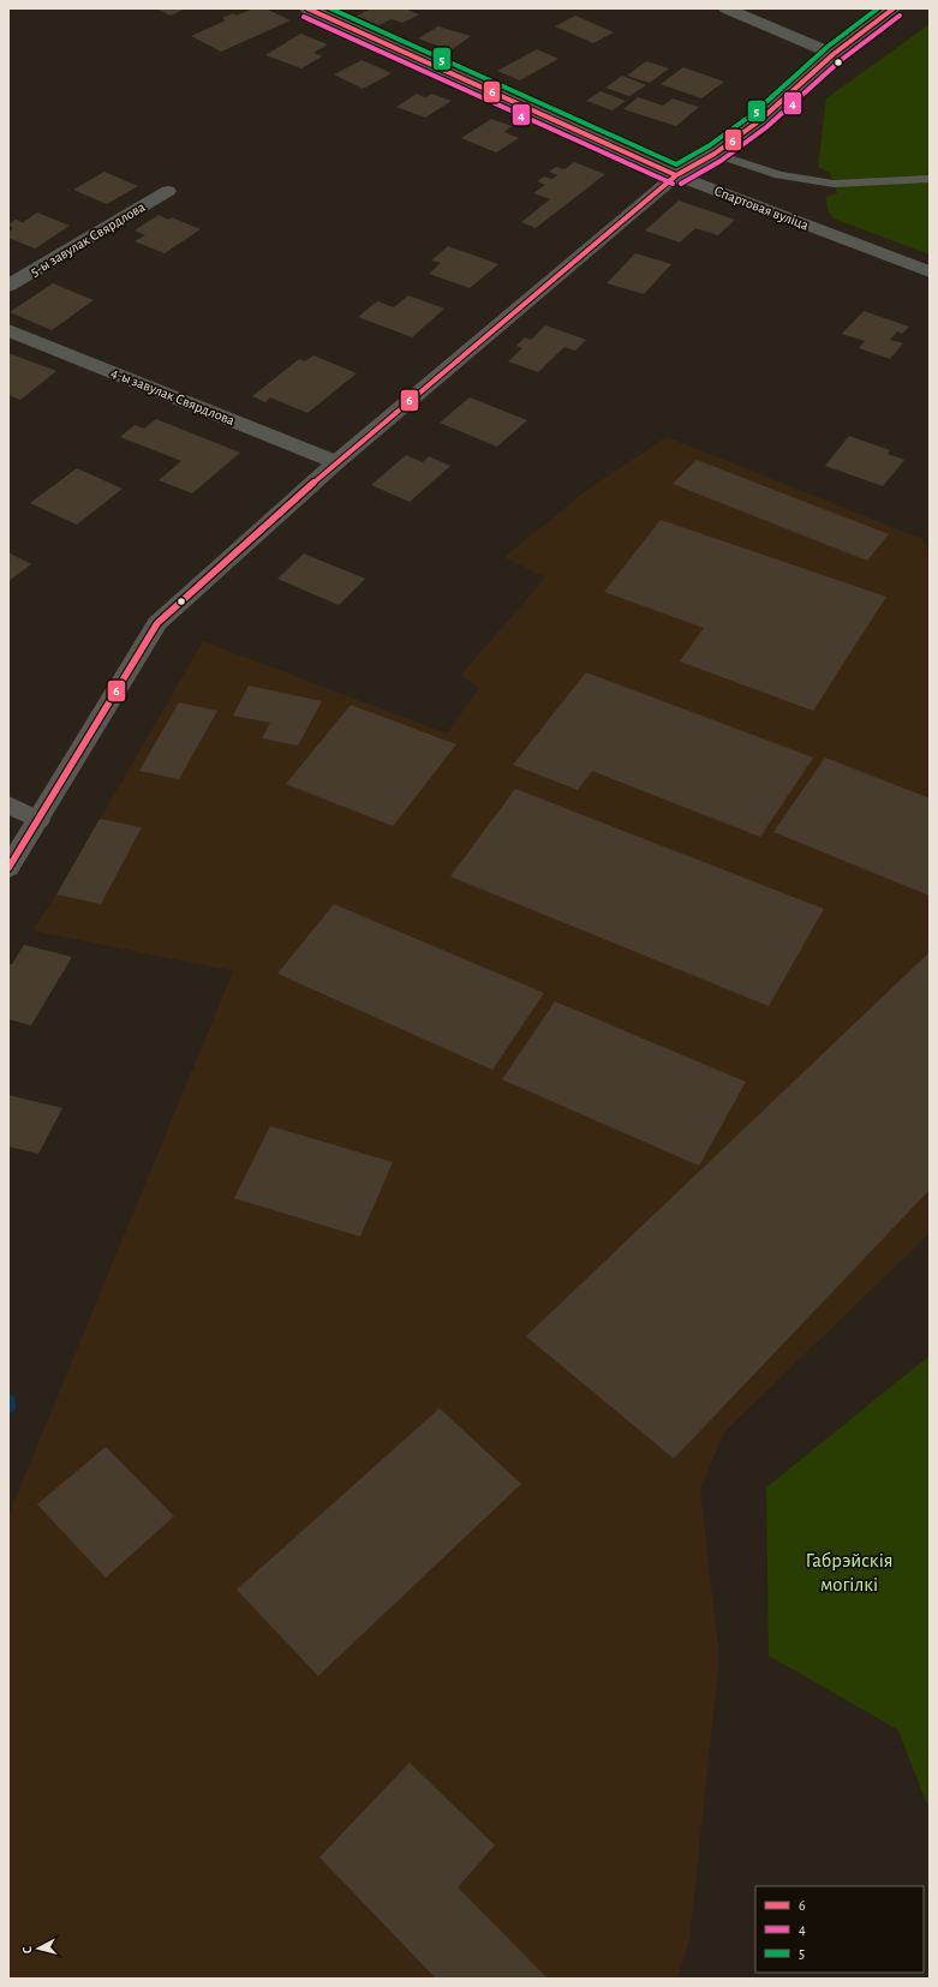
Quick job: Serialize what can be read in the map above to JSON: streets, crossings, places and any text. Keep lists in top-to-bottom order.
{
  "streets": {
    "street": ["Спартовая вуліца", "5-ы завулак Свярдлова", "4-ы завулак Свярдлова"]
  },
  "parks": ["Габрэйскія могілкі"],
  "lines": ["transit line 6", "transit line 5", "transit line 4"],
  "legend": ["6", "4", "5"],
  "north": "left"
}
